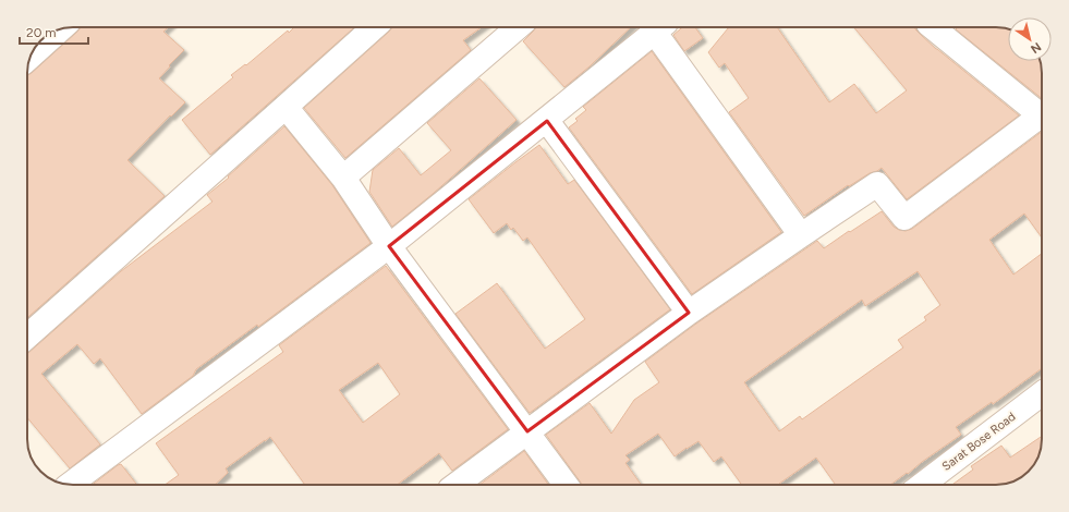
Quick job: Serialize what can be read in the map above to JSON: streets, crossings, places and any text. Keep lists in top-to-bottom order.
{
  "streets": {
    "street": ["Sarat Bose Road"]
  },
  "scale_bar": "20 m",
  "north": "bottom right"
}
